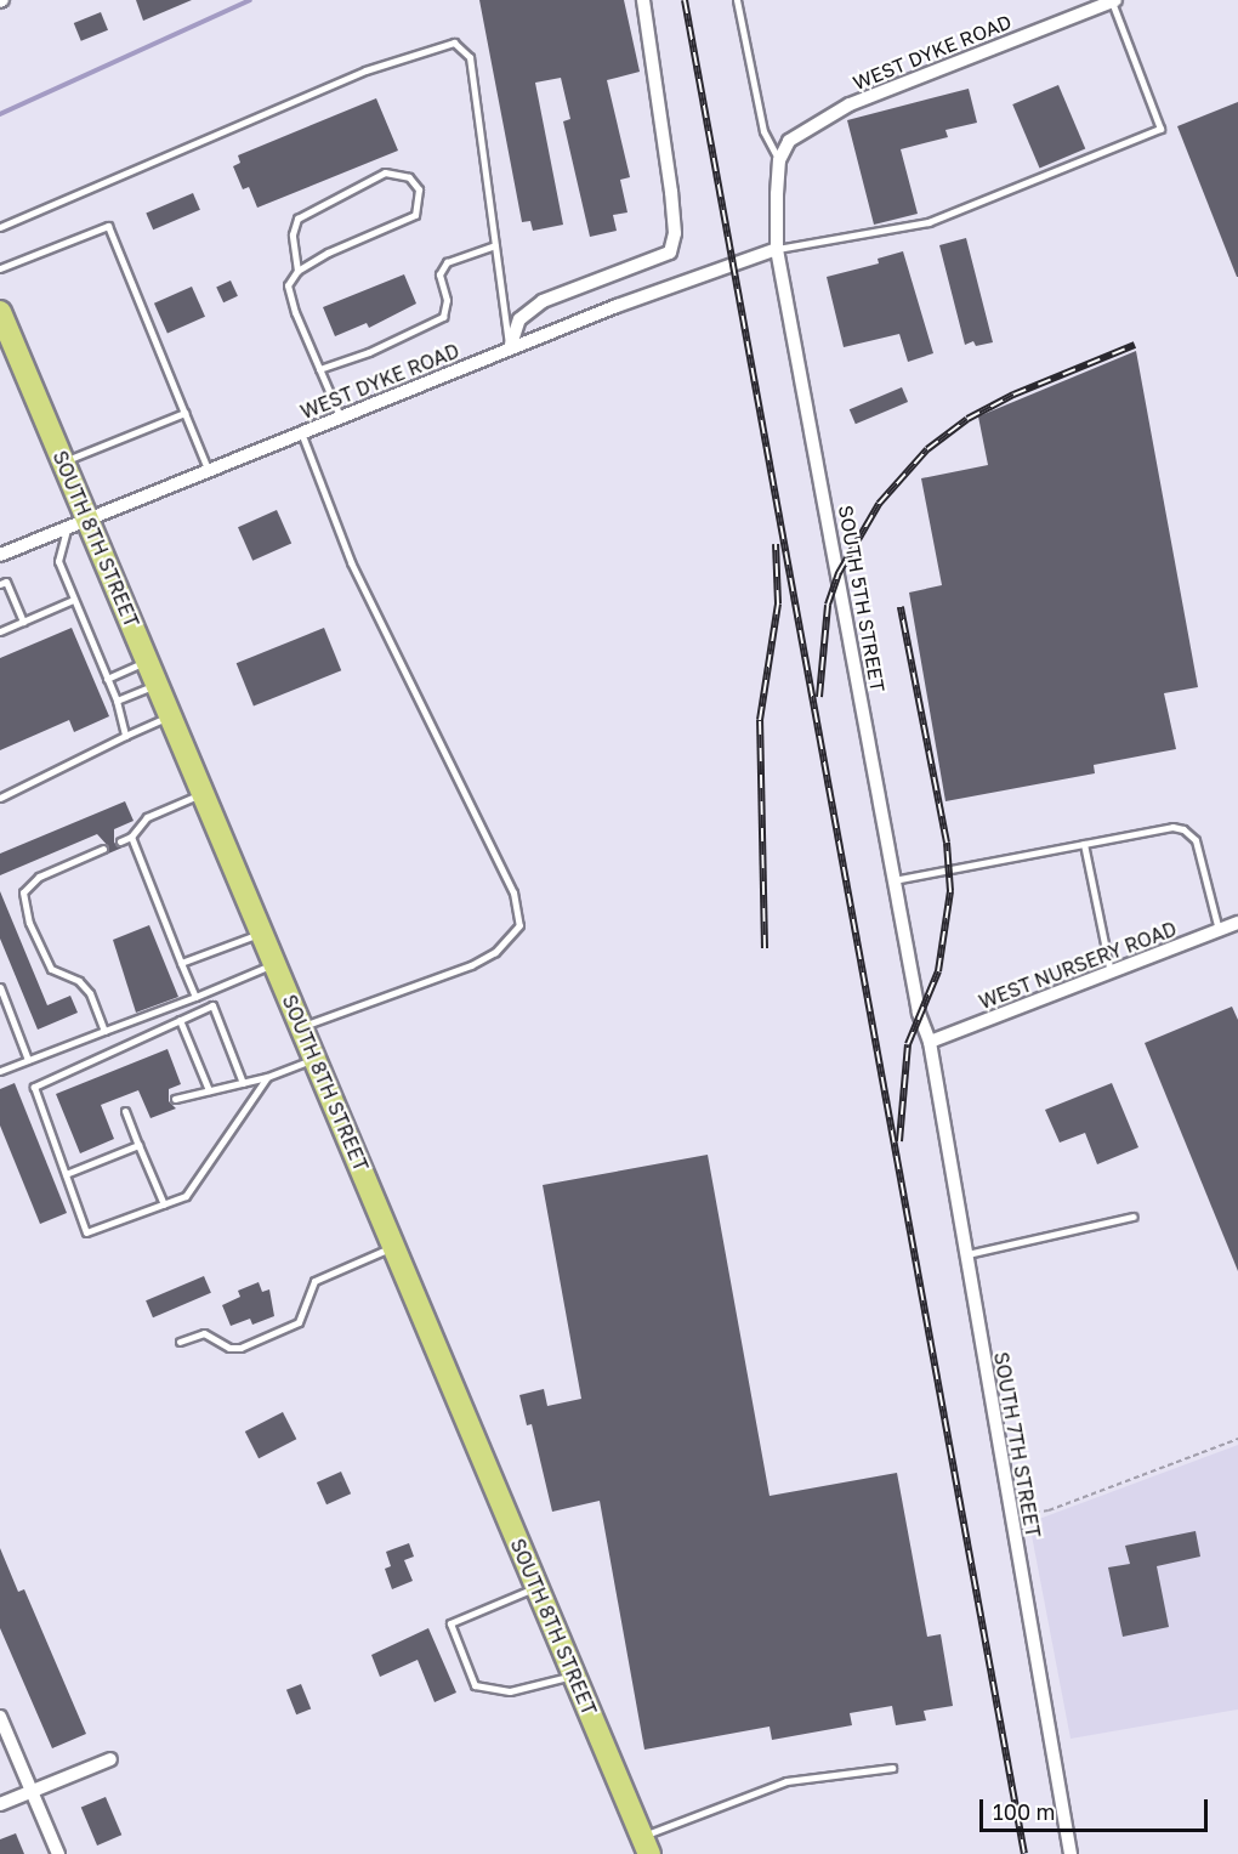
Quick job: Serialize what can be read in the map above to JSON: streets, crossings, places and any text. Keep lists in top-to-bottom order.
{
  "streets": {
    "main road": ["SOUTH 8TH STREET"],
    "street": [
      "WEST DYKE ROAD",
      "SOUTH 5TH STREET",
      "WEST NURSERY ROAD",
      "SOUTH 7TH STREET"
    ]
  },
  "crossings": [
    ["WEST DYKE ROAD", "SOUTH 8TH STREET"],
    ["WEST DYKE ROAD", "SOUTH 5TH STREET"],
    ["SOUTH 5TH STREET", "WEST NURSERY ROAD"],
    ["SOUTH 5TH STREET", "SOUTH 7TH STREET"],
    ["WEST NURSERY ROAD", "SOUTH 7TH STREET"]
  ],
  "scale_bar": "100 m"
}
